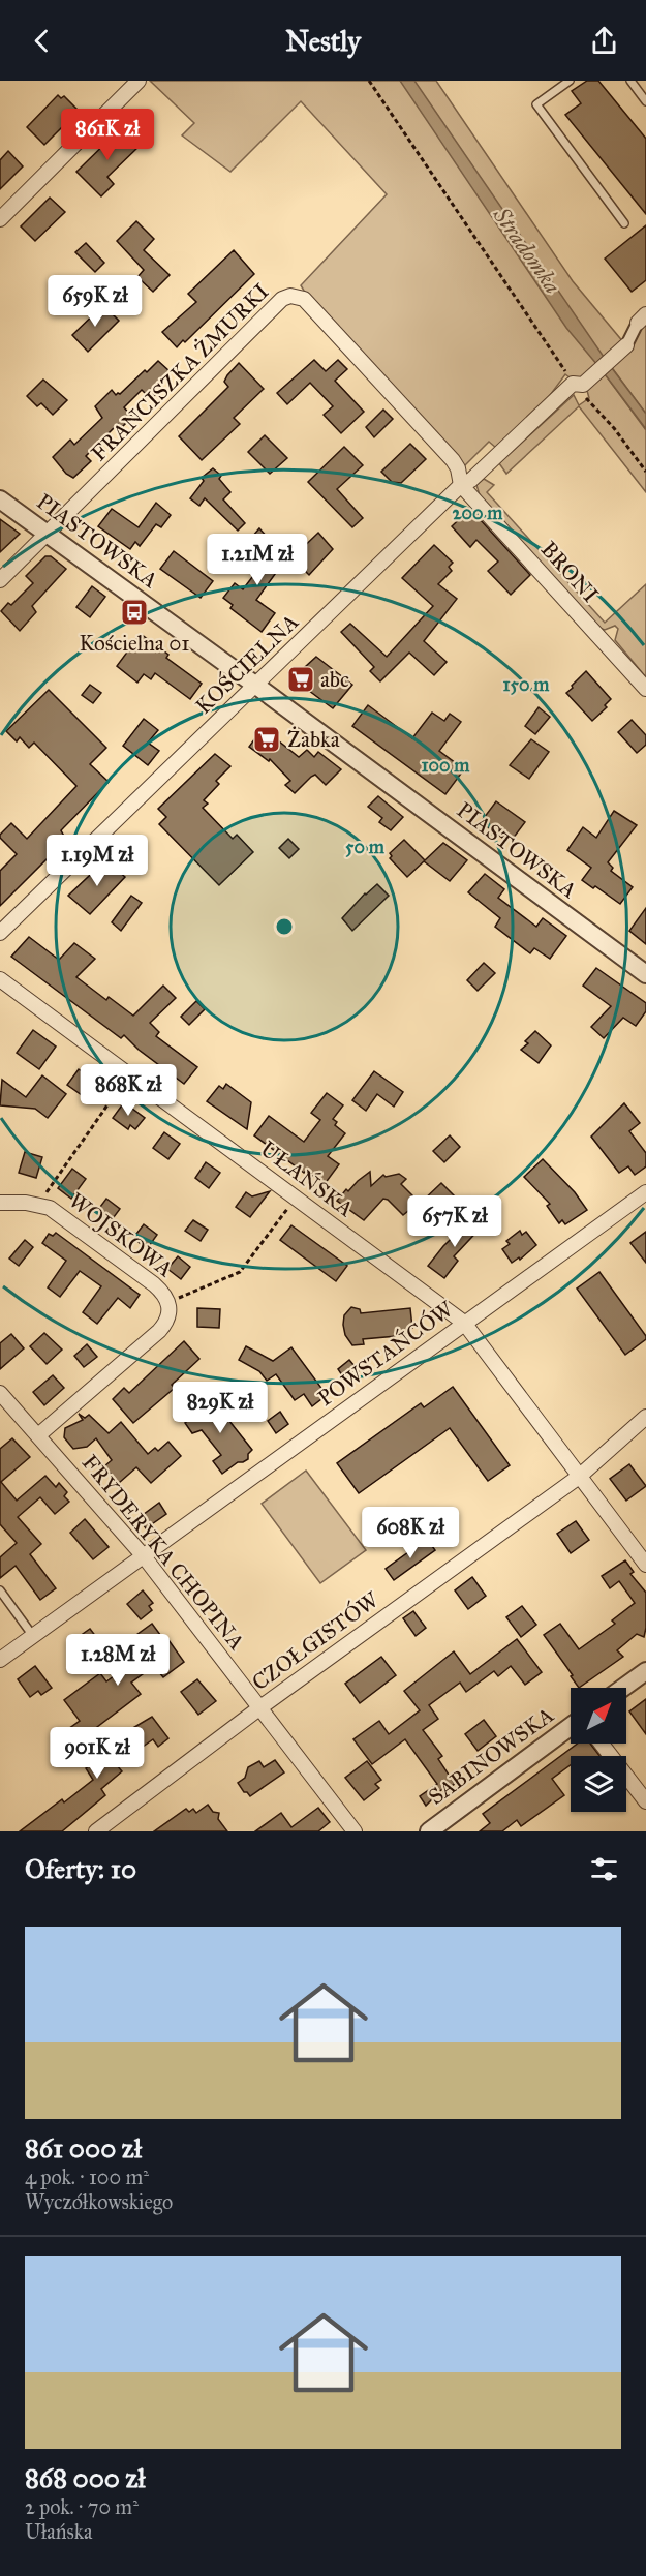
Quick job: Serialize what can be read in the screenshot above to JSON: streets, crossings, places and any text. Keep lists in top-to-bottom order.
{
  "streets": {
    "street": [
      "FRANCISZKA ŻMURKI",
      "PIASTOWSKA",
      "BRONI",
      "KOŚCIELNA",
      "UŁAŃSKA",
      "WOJSKOWA",
      "POWSTAŃCÓW",
      "FRYDERYKA CHOPINA",
      "CZOŁGISTÓW",
      "SABINOWSKA"
    ]
  },
  "crossings": [
    ["FRANCISZKA ŻMURKI", "PIASTOWSKA"],
    ["FRANCISZKA ŻMURKI", "BRONI"],
    ["FRANCISZKA ŻMURKI", "KOŚCIELNA"],
    ["PIASTOWSKA", "KOŚCIELNA"],
    ["BRONI", "KOŚCIELNA"],
    ["UŁAŃSKA", "POWSTAŃCÓW"],
    ["UŁAŃSKA", "CZOŁGISTÓW"],
    ["WOJSKOWA", "FRYDERYKA CHOPINA"],
    ["POWSTAŃCÓW", "FRYDERYKA CHOPINA"],
    ["FRYDERYKA CHOPINA", "CZOŁGISTÓW"]
  ],
  "water": ["Stradomka"],
  "places": {
    "bus stop": ["Kościelna 01"],
    "supermarket": ["abc", "Żabka"]
  },
  "north": "top right",
  "page": {
    "header": "Nestly",
    "price": [
      "861K zł",
      "659K zł",
      "1.21M zł",
      "1.19M zł",
      "868K zł",
      "657K zł",
      "829K zł",
      "608K zł",
      "1.28M zł",
      "901K zł"
    ],
    "heading": "Oferty: 10",
    "list": [
      {
        "name": "861 000 zł",
        "note": "4 pok. · 100 m² · Wyczółkowskiego"
      },
      {
        "name": "868 000 zł",
        "note": "2 pok. · 70 m² · Ułańska"
      }
    ]
  },
  "rings": [
    "200 m",
    "150 m",
    "100 m",
    "50 m"
  ]
}
